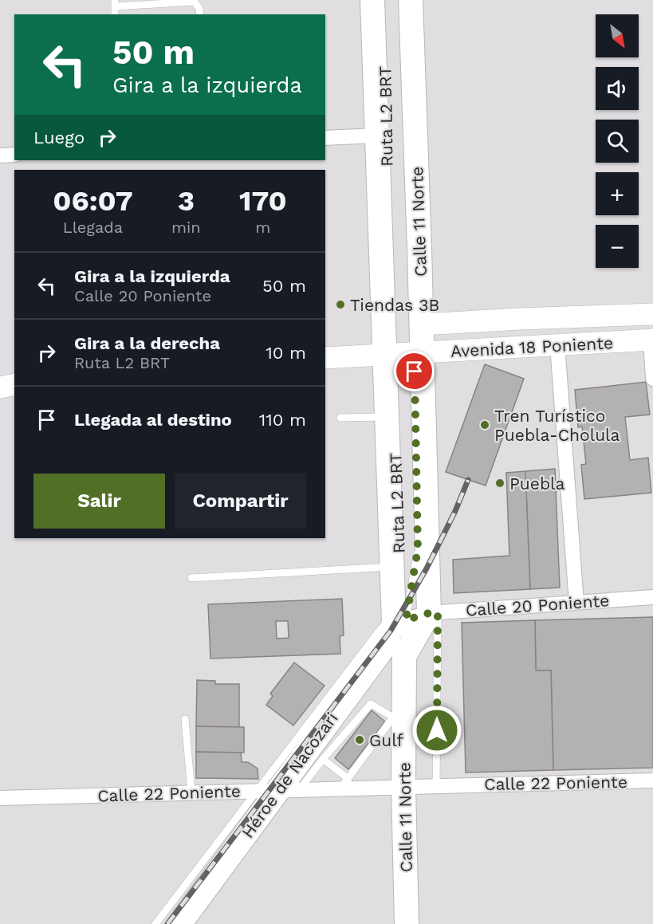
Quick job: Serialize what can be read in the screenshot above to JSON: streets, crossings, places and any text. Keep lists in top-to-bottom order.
{
  "streets": {
    "main road": ["Calle 11 Norte", "Héroe de Nacozari"],
    "street": ["Avenida 18 Poniente", "Calle 20 Poniente", "Calle 22 Poniente"],
    "lane": ["Ruta L2 BRT"]
  },
  "crossings": [
    ["Ruta L2 BRT", "Calle 11 Norte"],
    ["Ruta L2 BRT", "Avenida 18 Poniente"],
    ["Ruta L2 BRT", "Calle 20 Poniente"],
    ["Ruta L2 BRT", "Héroe de Nacozari"],
    ["Calle 11 Norte", "Avenida 18 Poniente"],
    ["Calle 11 Norte", "Calle 20 Poniente"],
    ["Calle 11 Norte", "Calle 22 Poniente"],
    ["Calle 20 Poniente", "Héroe de Nacozari"],
    ["Héroe de Nacozari", "Calle 22 Poniente"]
  ],
  "places": [
    "Tiendas 3B",
    "Tren Turístico Puebla-Cholula",
    "Puebla",
    "Gulf"
  ],
  "north": "bottom right",
  "page": {
    "map_buttons": ["+", "−"],
    "turn": ["50 m", "Gira a la izquierda"],
    "then": "Luego",
    "eta": [
      "06:07",
      "Llegada",
      "3",
      "min",
      "170",
      "m"
    ],
    "list": [
      {
        "name": "Gira a la izquierda",
        "note": "Calle 20 Poniente",
        "value": "50 m"
      },
      {
        "name": "Gira a la derecha",
        "note": "Ruta L2 BRT",
        "value": "10 m"
      },
      {
        "name": "Llegada al destino",
        "value": "110 m"
      }
    ],
    "buttons": ["Salir", "Compartir"]
  }
}
